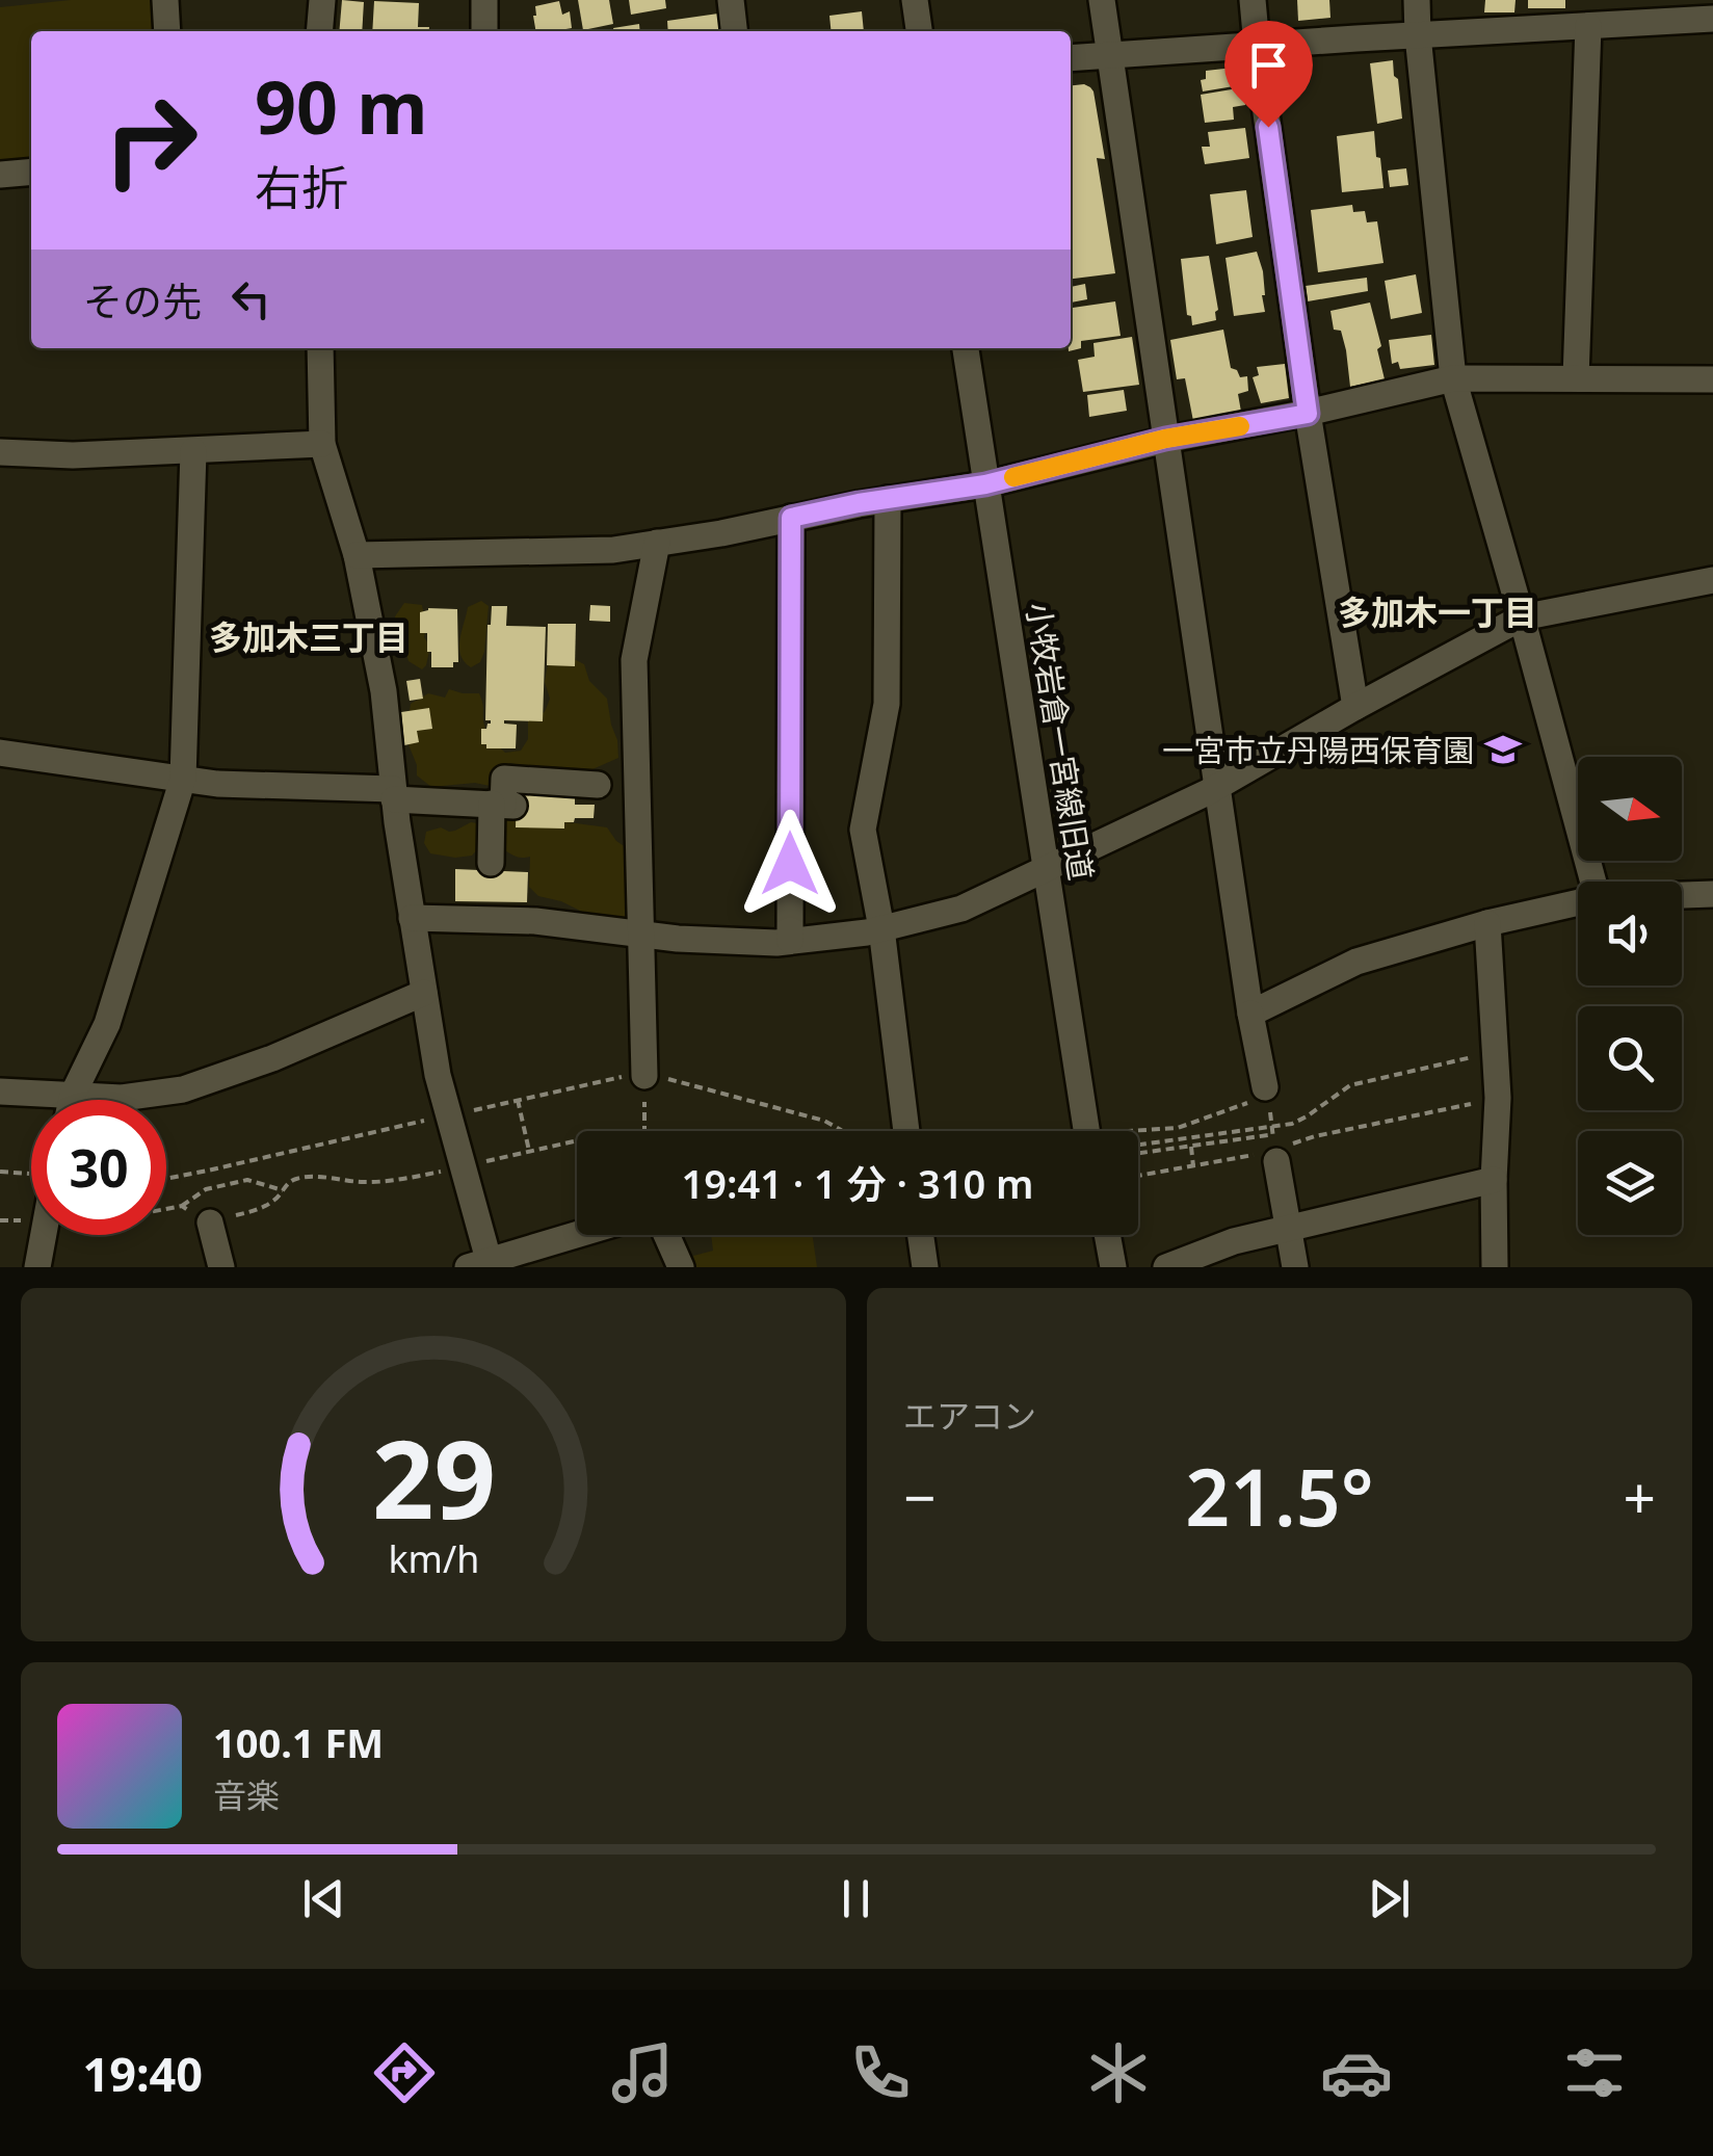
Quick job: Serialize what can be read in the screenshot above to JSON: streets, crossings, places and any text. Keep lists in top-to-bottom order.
{
  "streets": {
    "street": ["小牧岩倉一宮線旧道"]
  },
  "districts": ["多加木一丁目", "多加木三丁目"],
  "places": {
    "school or university": ["一宮市立丹陽西保育園"]
  },
  "north": "right",
  "page": {
    "turn": ["90 m", "右折"],
    "then": "その先",
    "limit": "30",
    "trip": "19:41 · 1 分 · 310 m",
    "tile": "エアコン",
    "heat": ["−", "21.5°", "+"],
    "song": ["100.1 FM", "音楽"],
    "tabs": "19:40",
    "gauge": ["29", "km/h"]
  }
}
